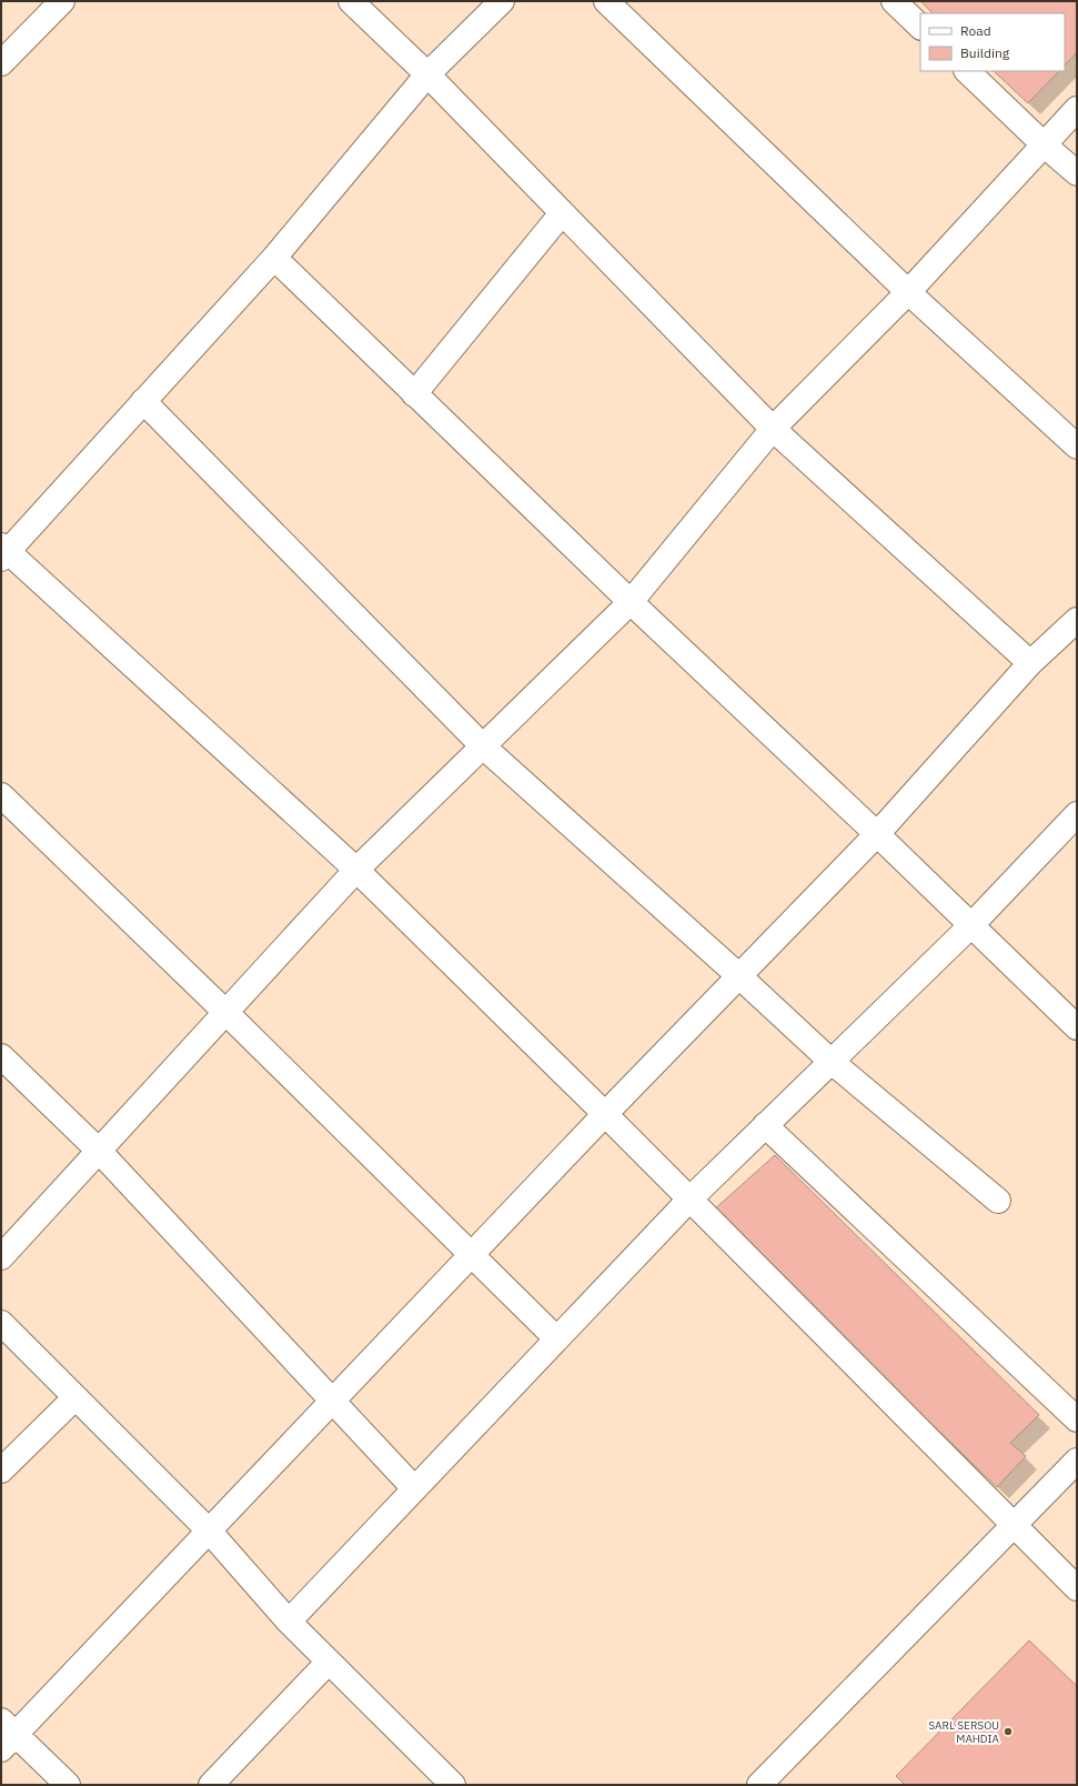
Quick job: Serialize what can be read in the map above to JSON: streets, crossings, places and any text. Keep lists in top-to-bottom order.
{
  "places": ["SARL SERSOU MAHDIA"],
  "legend": ["Road", "Building"]
}
